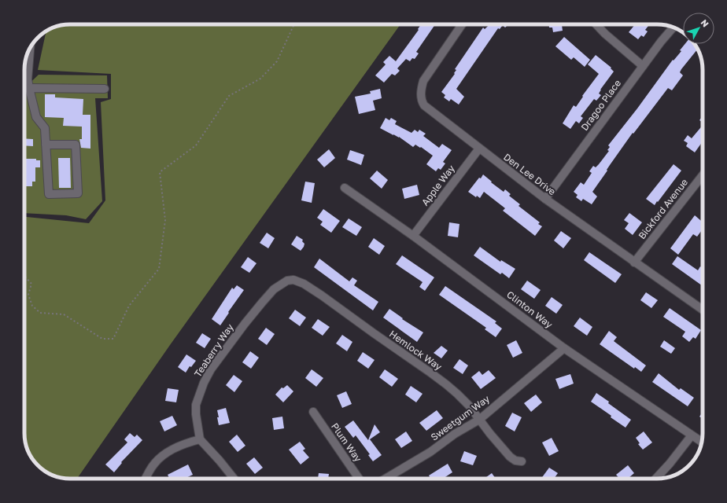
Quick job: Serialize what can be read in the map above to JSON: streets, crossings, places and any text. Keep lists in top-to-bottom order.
{
  "streets": {
    "street": [
      "Dragoo Place",
      "Den Lee Drive",
      "Apple Way",
      "Bickford Avenue",
      "Clinton Way",
      "Teaberry Way",
      "Hemlock Way",
      "Sweetgum Way",
      "Plum Way"
    ]
  },
  "crossings": [
    ["Dragoo Place", "Den Lee Drive"],
    ["Den Lee Drive", "Apple Way"],
    ["Den Lee Drive", "Bickford Avenue"],
    ["Apple Way", "Clinton Way"],
    ["Clinton Way", "Sweetgum Way"],
    ["Teaberry Way", "Hemlock Way"],
    ["Hemlock Way", "Sweetgum Way"]
  ],
  "north": "top right"
}
